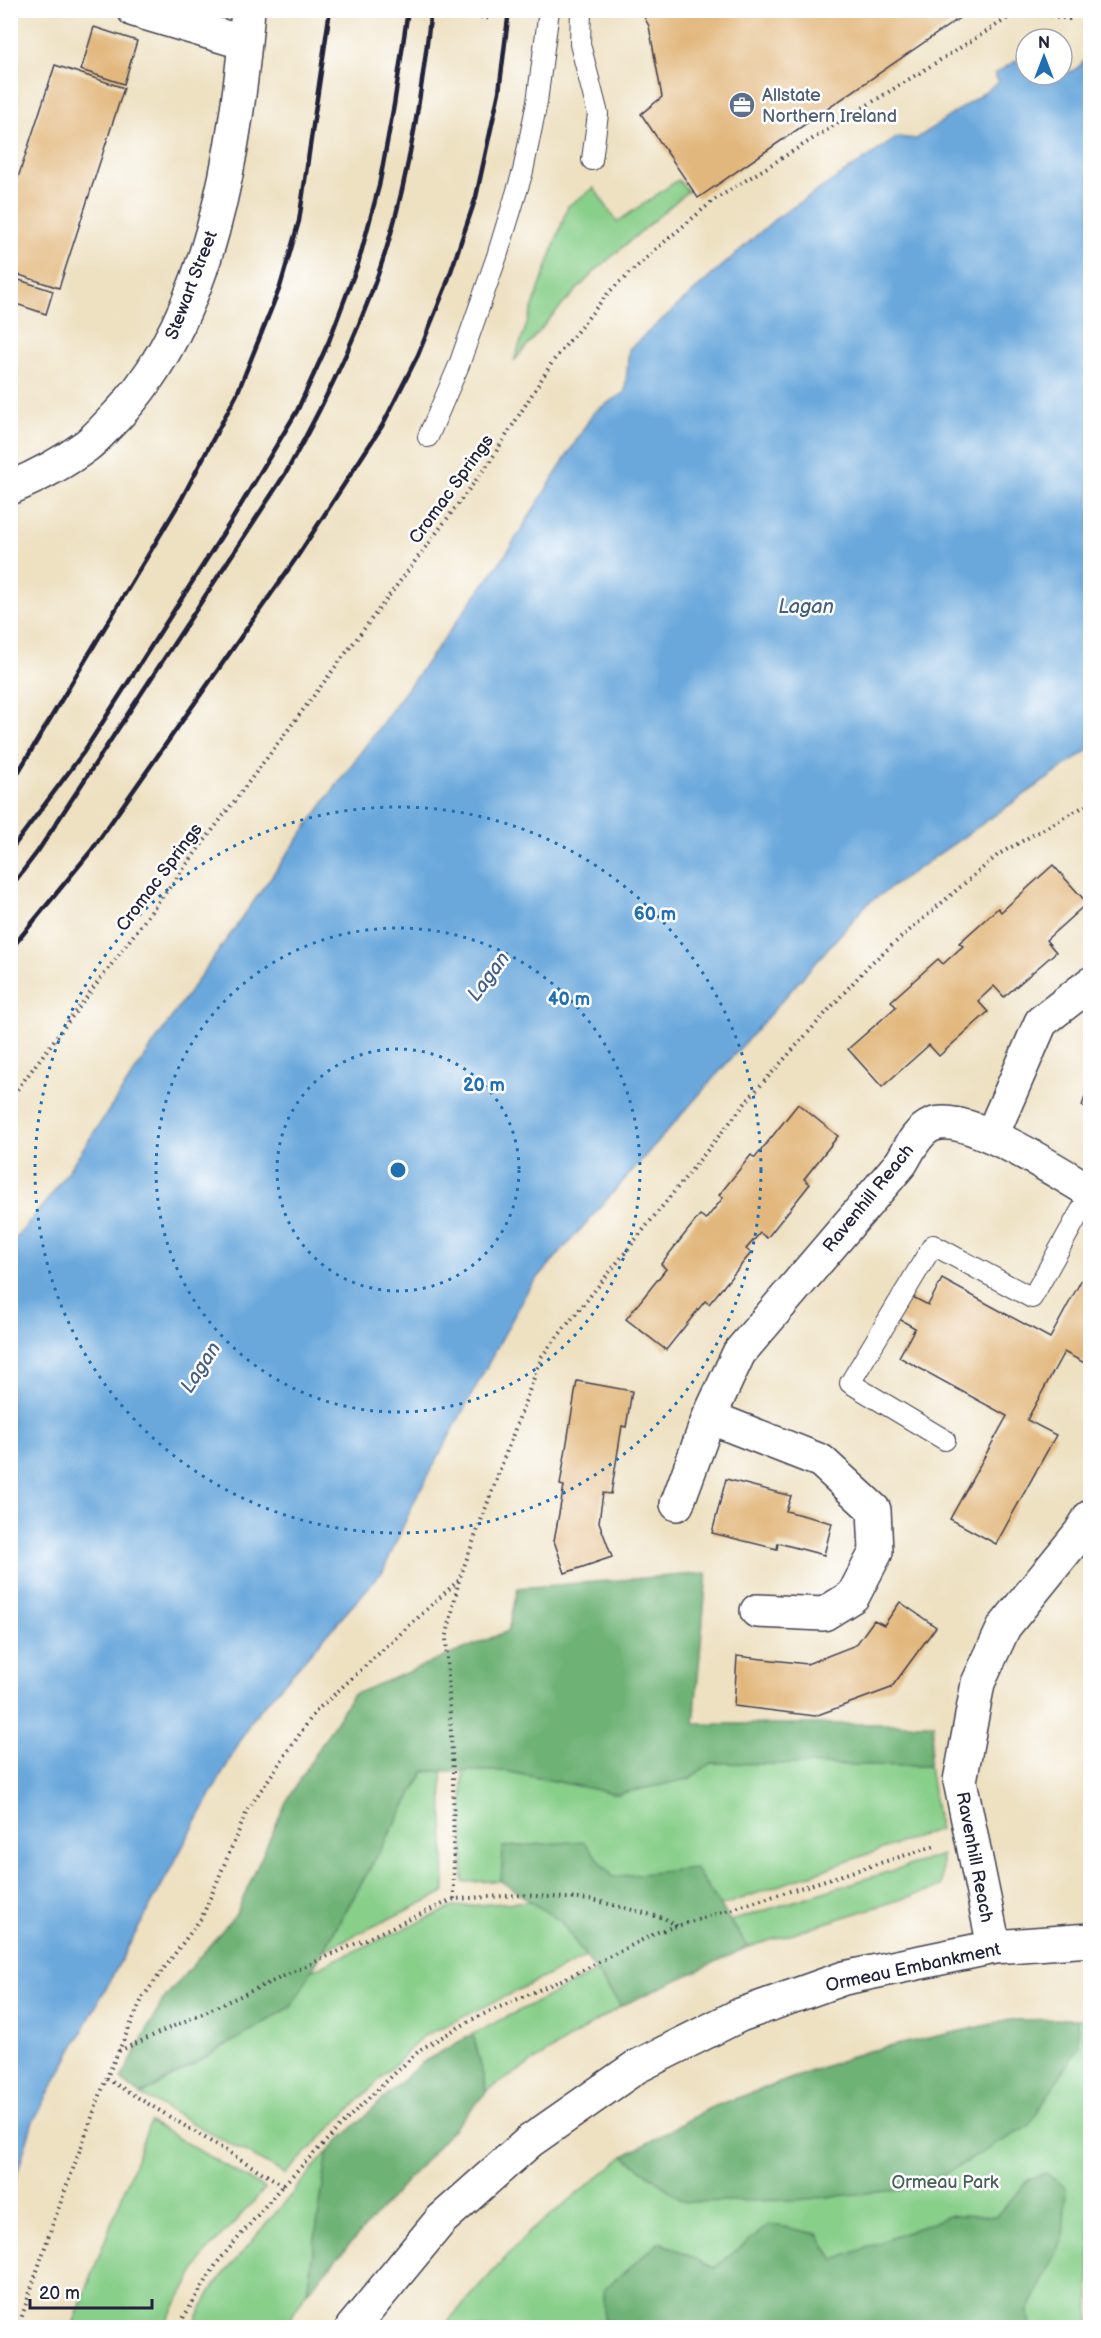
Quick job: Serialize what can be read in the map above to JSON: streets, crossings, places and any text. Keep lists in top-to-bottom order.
{
  "streets": {
    "street": ["Stewart Street", "Ravenhill Reach", "Ormeau Embankment"],
    "path": ["Cromac Springs"]
  },
  "crossings": [
    ["Ravenhill Reach", "Ormeau Embankment"]
  ],
  "water": ["Lagan"],
  "parks": ["Ormeau Park"],
  "places": {
    "office": ["Allstate Northern Ireland"]
  },
  "scale_bar": "20 m",
  "north": "top",
  "rings": ["60 m", "40 m", "20 m"]
}
